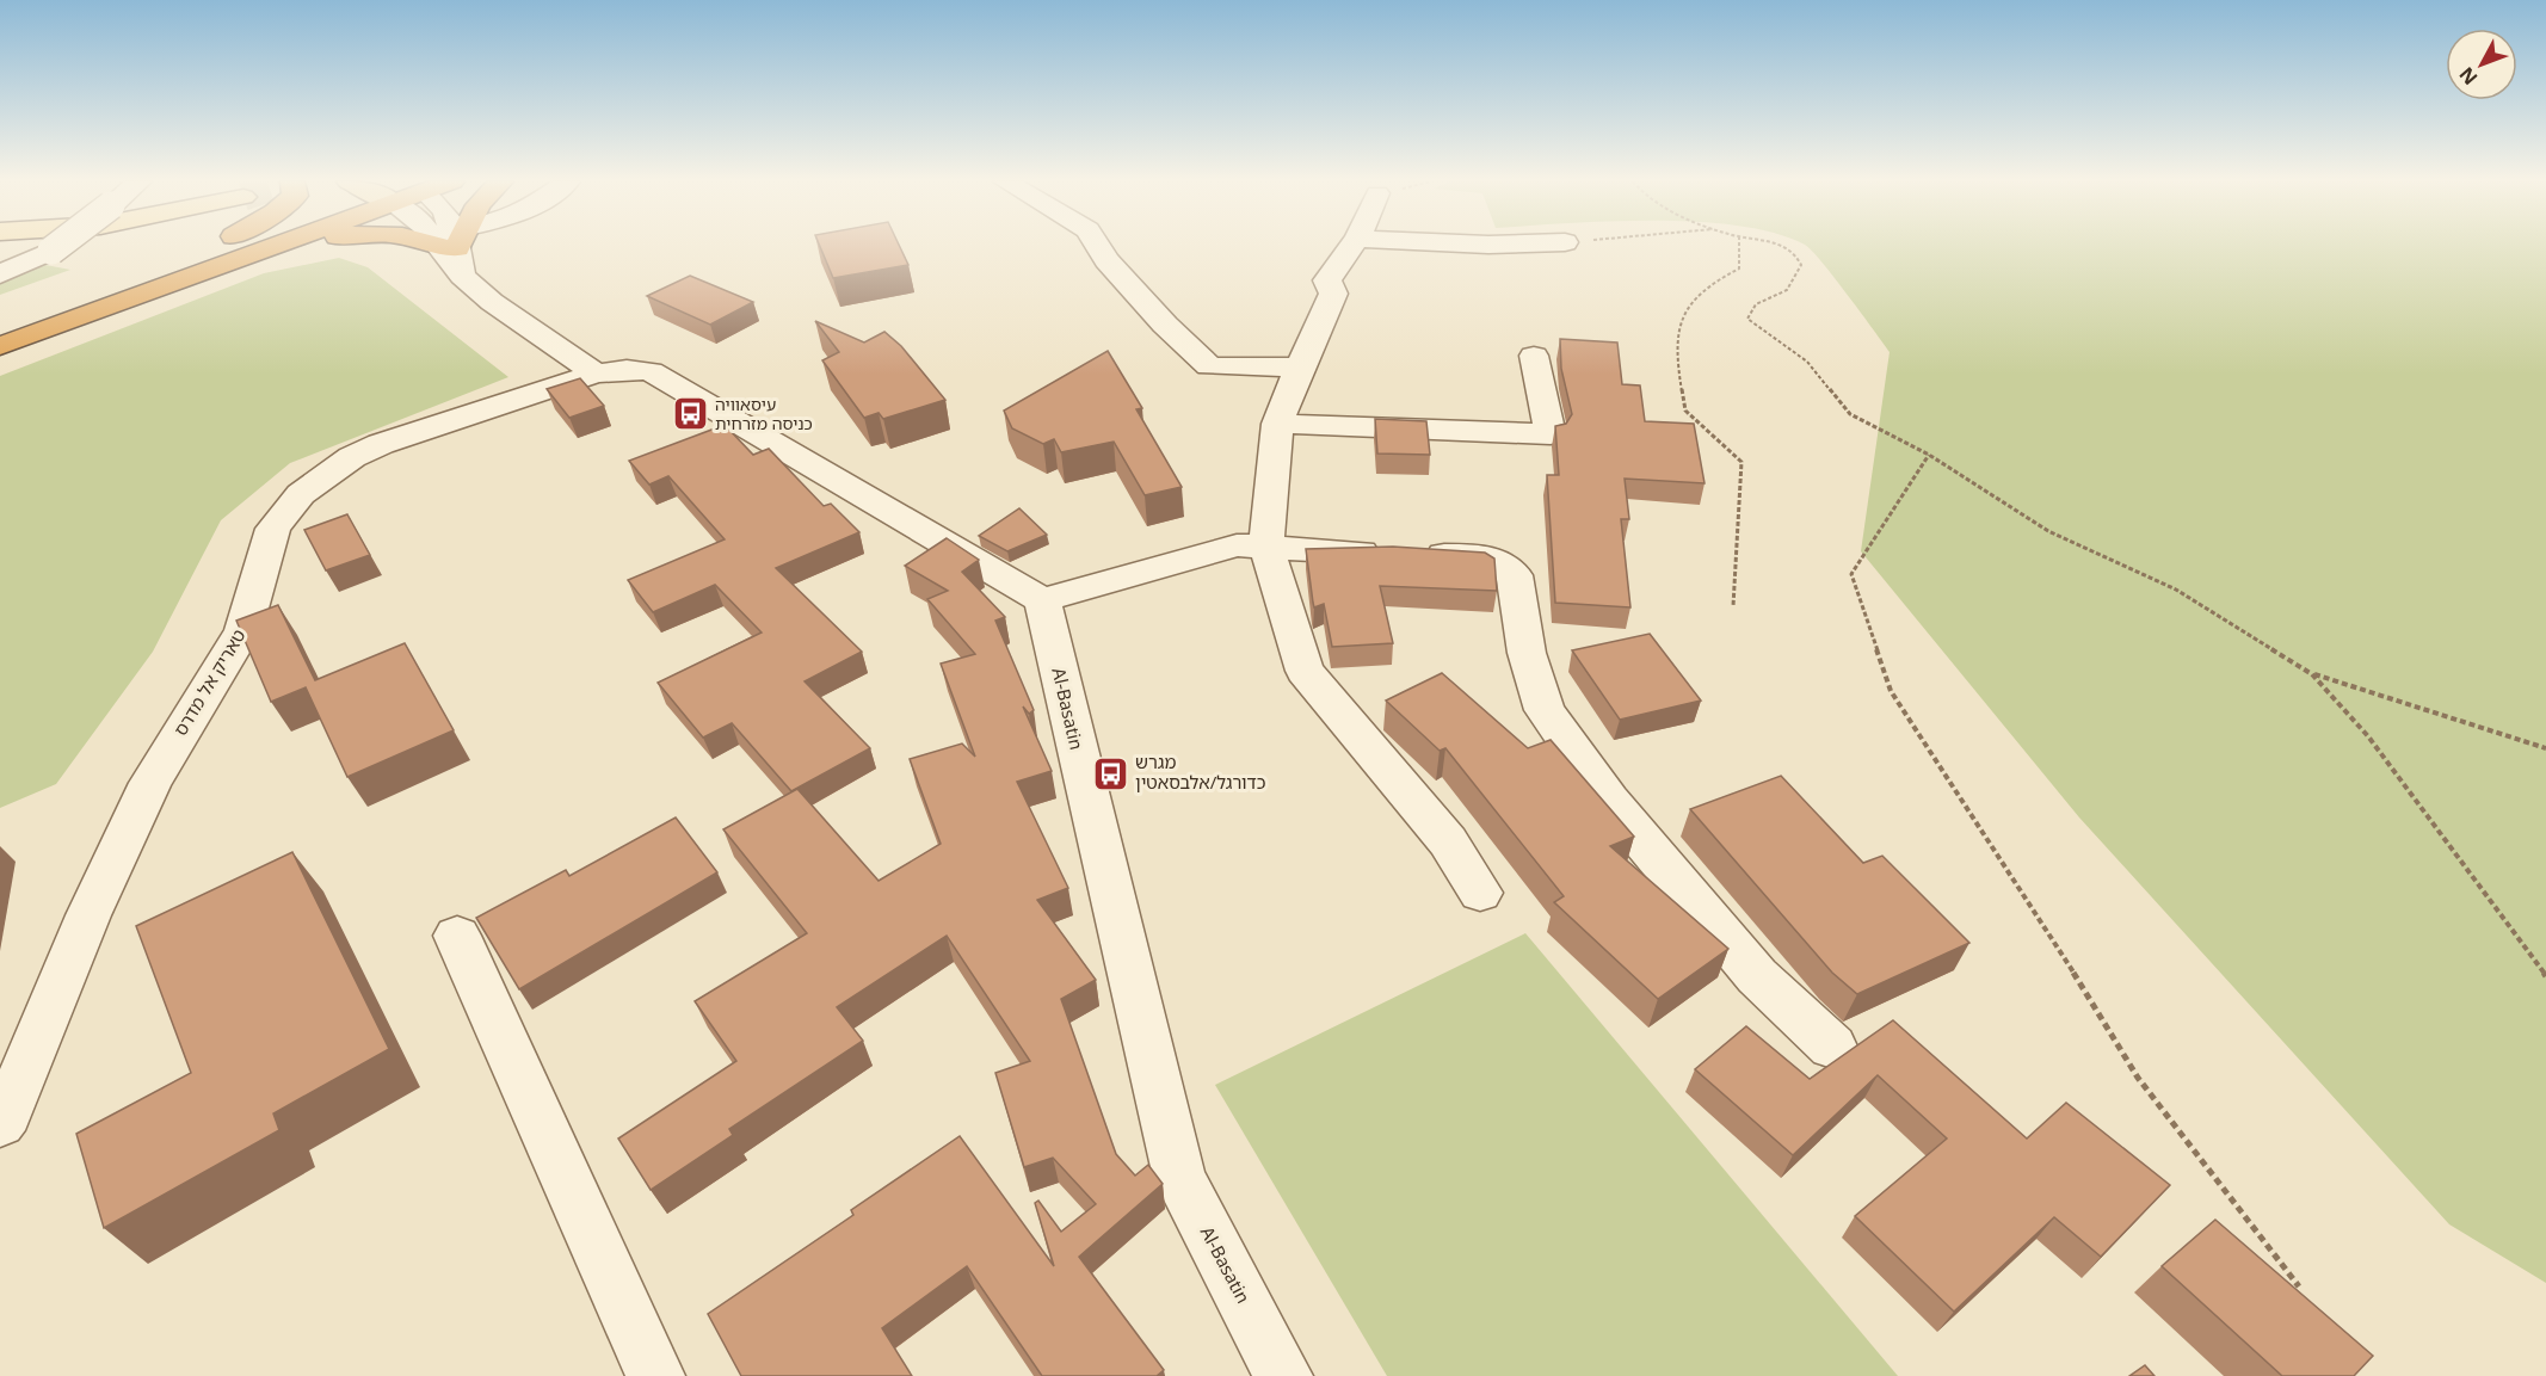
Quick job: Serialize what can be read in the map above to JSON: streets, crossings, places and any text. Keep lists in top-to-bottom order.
{
  "streets": {
    "street": ["טאריק אל מדרס", "Al-Basatin"]
  },
  "places": {
    "bus stop": ["עיסאוויה כניסה מזרחית", "מגרש כדורגל/אלבסאטין"]
  },
  "north": "bottom left"
}
